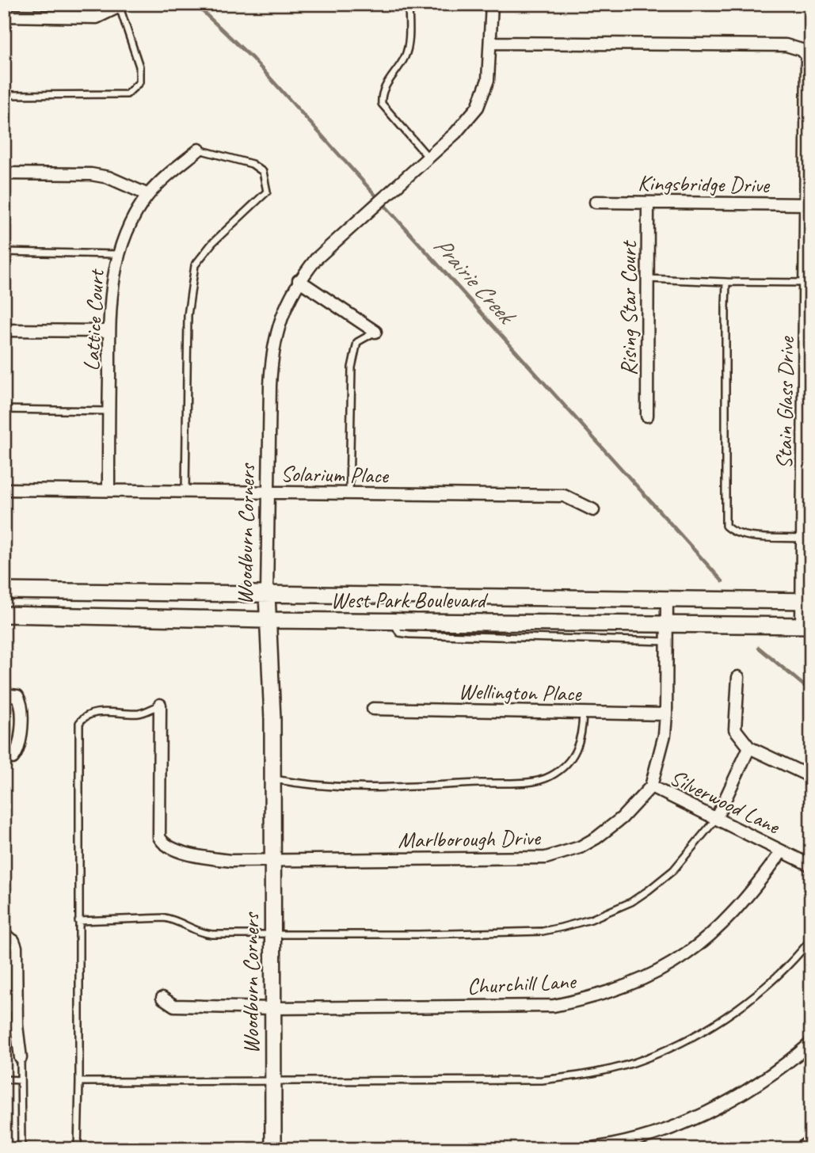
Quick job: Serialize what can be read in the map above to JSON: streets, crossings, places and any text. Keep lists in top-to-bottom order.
{
  "streets": {
    "main road": ["Woodburn Corners", "West Park Boulevard"],
    "street": [
      "Kingsbridge Drive",
      "Rising Star Court",
      "Lattice Court",
      "Stain Glass Drive",
      "Solarium Place",
      "Wellington Place",
      "Silverwood Lane",
      "Marlborough Drive",
      "Churchill Lane"
    ]
  },
  "crossings": [
    ["Kingsbridge Drive", "Rising Star Court"],
    ["Kingsbridge Drive", "Stain Glass Drive"],
    ["Lattice Court", "Solarium Place"],
    ["Stain Glass Drive", "Woodburn Corners"],
    ["Stain Glass Drive", "West Park Boulevard"],
    ["Solarium Place", "Woodburn Corners"],
    ["Woodburn Corners", "West Park Boulevard"],
    ["Woodburn Corners", "Marlborough Drive"],
    ["Woodburn Corners", "Churchill Lane"],
    ["West Park Boulevard", "Marlborough Drive"],
    ["Wellington Place", "Marlborough Drive"],
    ["Silverwood Lane", "Marlborough Drive"],
    ["Silverwood Lane", "Churchill Lane"]
  ],
  "water": ["Prairie Creek"]
}
